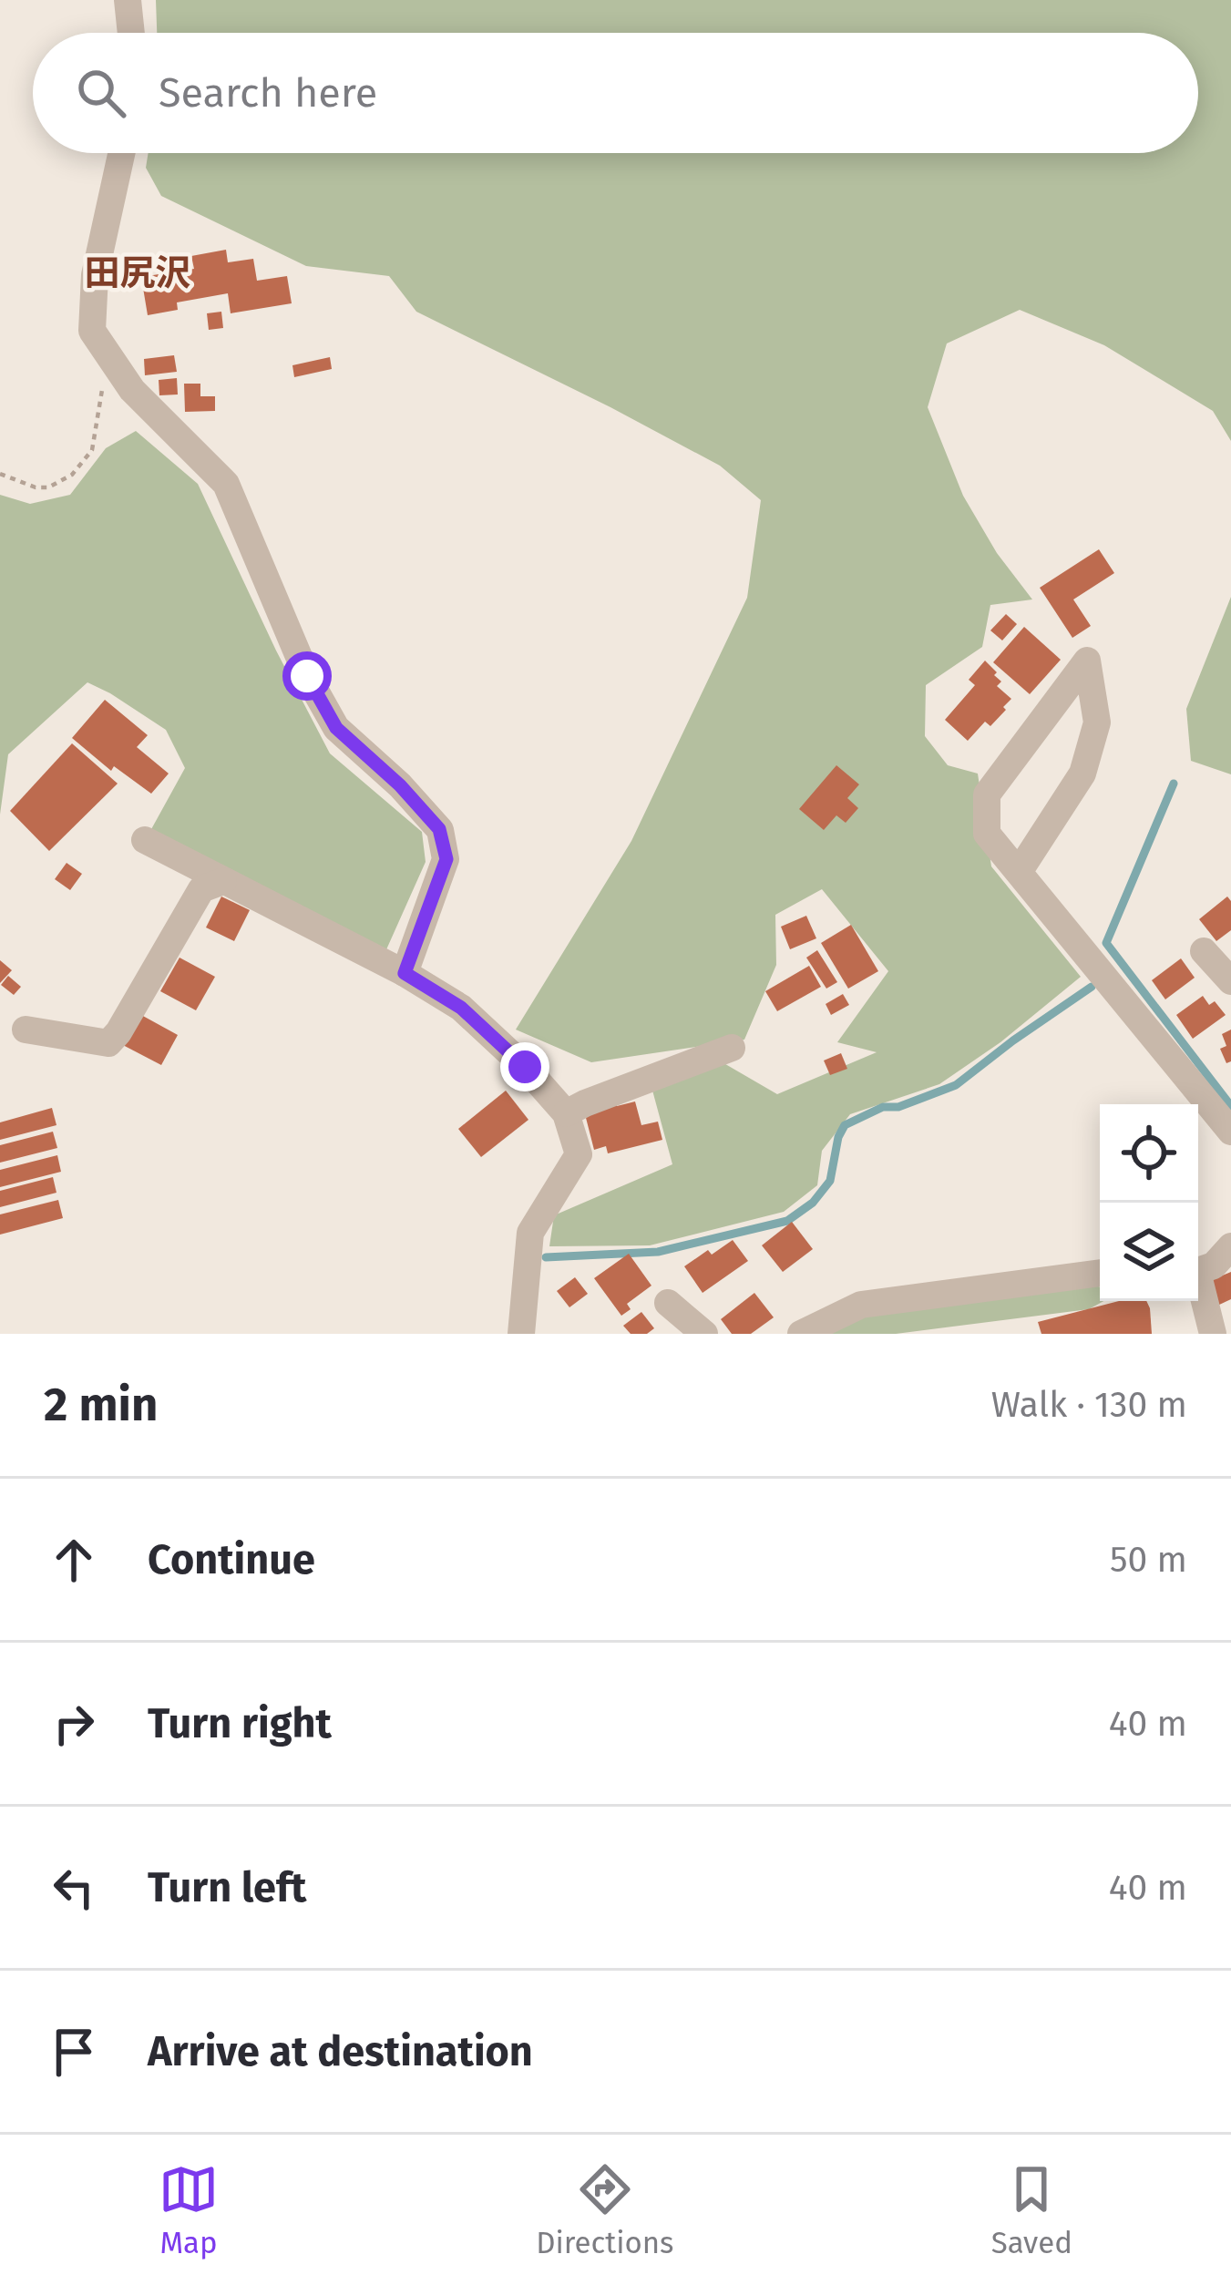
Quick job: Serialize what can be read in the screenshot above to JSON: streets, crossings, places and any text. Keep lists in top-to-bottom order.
{
  "districts": ["田尻沢"],
  "page": {
    "search": "Search here",
    "heading": ["2 min", "Walk · 130 m"],
    "list": [
      ["Continue", "50 m"],
      ["Turn right", "40 m"],
      ["Turn left", "40 m"],
      "Arrive at destination"
    ],
    "nav": ["Map", "Directions", "Saved"]
  }
}
